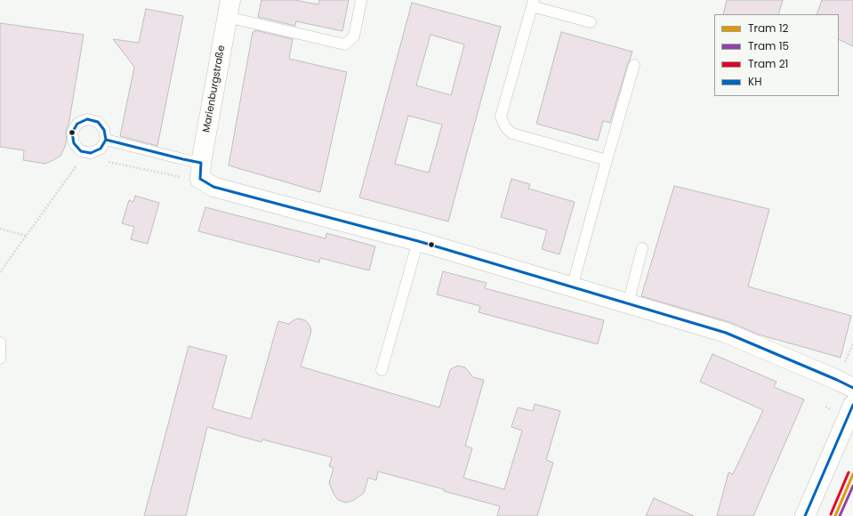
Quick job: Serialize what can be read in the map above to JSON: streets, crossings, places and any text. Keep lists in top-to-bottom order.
{
  "streets": {
    "street": ["Marienburgstraße"]
  },
  "lines": [
    "transit line KH",
    "tram line 21",
    "tram line 12",
    "tram line 15"
  ],
  "legend": [
    "Tram 12",
    "Tram 15",
    "Tram 21",
    "KH"
  ]
}
